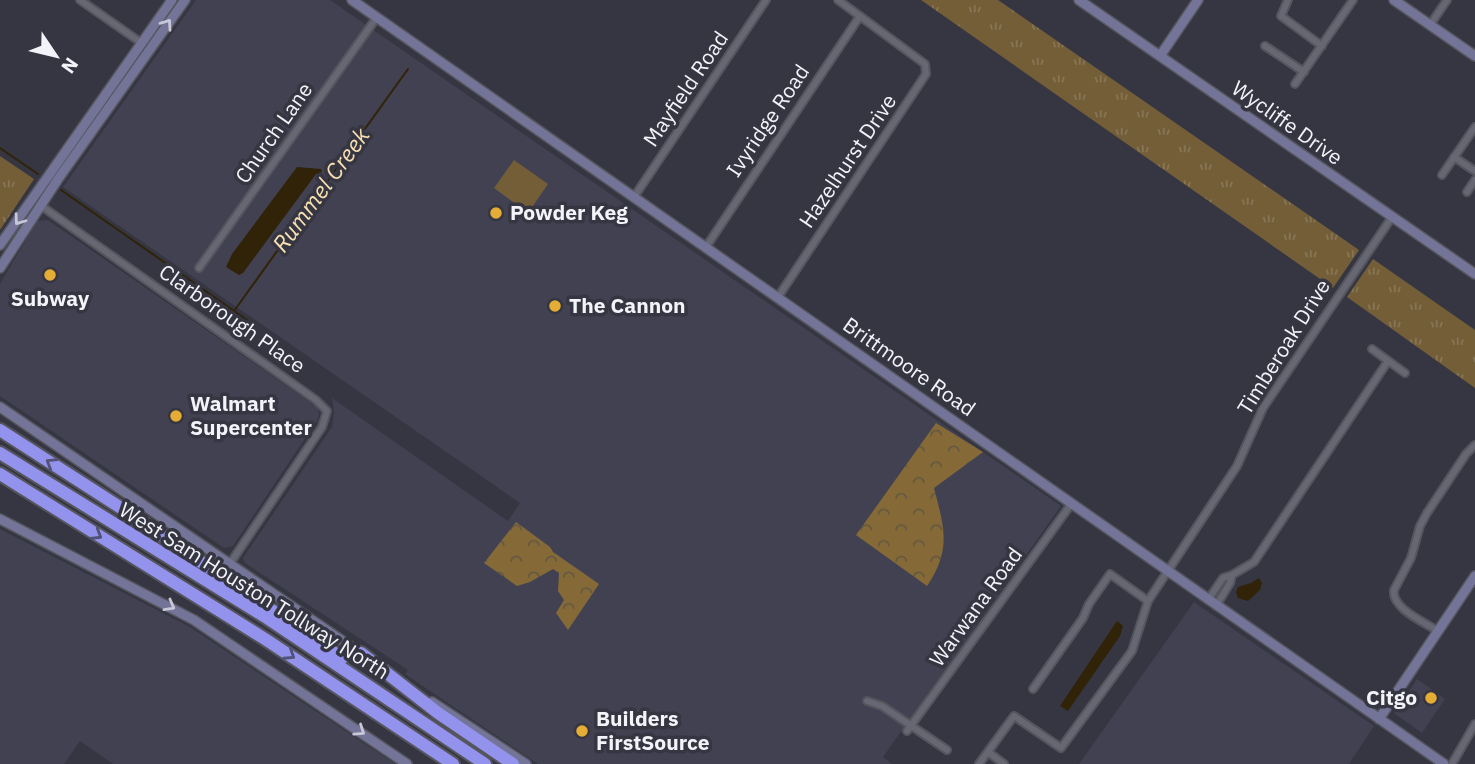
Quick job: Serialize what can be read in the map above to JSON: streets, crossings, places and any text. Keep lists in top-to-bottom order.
{
  "streets": {
    "highway": ["West Sam Houston Tollway North"],
    "main road": ["Wycliffe Drive", "Brittmoore Road"],
    "street": [
      "Mayfield Road",
      "Ivyridge Road",
      "Church Lane",
      "Hazelhurst Drive",
      "Clarborough Place",
      "Timberoak Drive",
      "Warwana Road"
    ]
  },
  "crossings": [
    ["Mayfield Road", "Brittmoore Road"],
    ["Ivyridge Road", "Hazelhurst Drive"],
    ["Ivyridge Road", "Brittmoore Road"],
    ["Wycliffe Drive", "Timberoak Drive"],
    ["Church Lane", "Brittmoore Road"],
    ["Hazelhurst Drive", "Brittmoore Road"],
    ["Timberoak Drive", "Brittmoore Road"],
    ["Brittmoore Road", "Warwana Road"]
  ],
  "water": ["Rummel Creek"],
  "places": [
    "Powder Keg",
    "Subway",
    "The Cannon",
    "Walmart Supercenter",
    "Citgo",
    "Builders FirstSource"
  ],
  "north": "bottom right"
}
